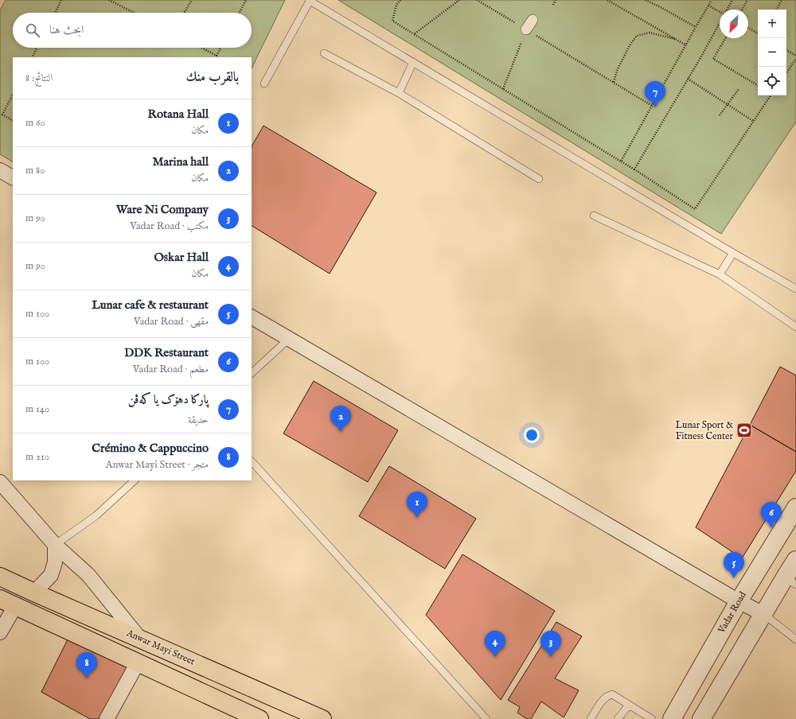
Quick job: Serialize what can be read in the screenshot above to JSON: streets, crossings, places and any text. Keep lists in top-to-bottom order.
{
  "streets": {
    "main road": ["Anwar Mayi Street"],
    "street": ["Vadar Road"]
  },
  "places": {
    "sports": ["Lunar Sport & Fitness Center"]
  },
  "north": "bottom left",
  "page": {
    "map_buttons": ["+", "−"],
    "search": "ابحث هنا",
    "heading": ["بالقرب منك", "النتائج: 8"],
    "pins": [
      "7",
      "2",
      "1",
      "6",
      "5",
      "3",
      "4",
      "8"
    ],
    "list": [
      {
        "mark": "1",
        "name": "Rotana Hall",
        "note": "مكان",
        "value": "60 m"
      },
      {
        "mark": "2",
        "name": "Marina hall",
        "note": "مكان",
        "value": "80 m"
      },
      {
        "mark": "3",
        "name": "Ware Ni Company",
        "note": "مكتب · Vadar Road",
        "value": "90 m"
      },
      {
        "mark": "4",
        "name": "Oskar Hall",
        "note": "مكان",
        "value": "90 m"
      },
      {
        "mark": "5",
        "name": "Lunar cafe & restaurant",
        "note": "مقهى · Vadar Road",
        "value": "100 m"
      },
      {
        "mark": "6",
        "name": "DDK Restaurant",
        "note": "مطعم · Vadar Road",
        "value": "100 m"
      },
      {
        "mark": "7",
        "name": "پاركا دهۆک يا كەڤن",
        "note": "حديقة",
        "value": "140 m"
      },
      {
        "mark": "8",
        "name": "Crémino & Cappuccino",
        "note": "متجر · Anwar Mayi Street",
        "value": "210 m"
      }
    ]
  }
}
